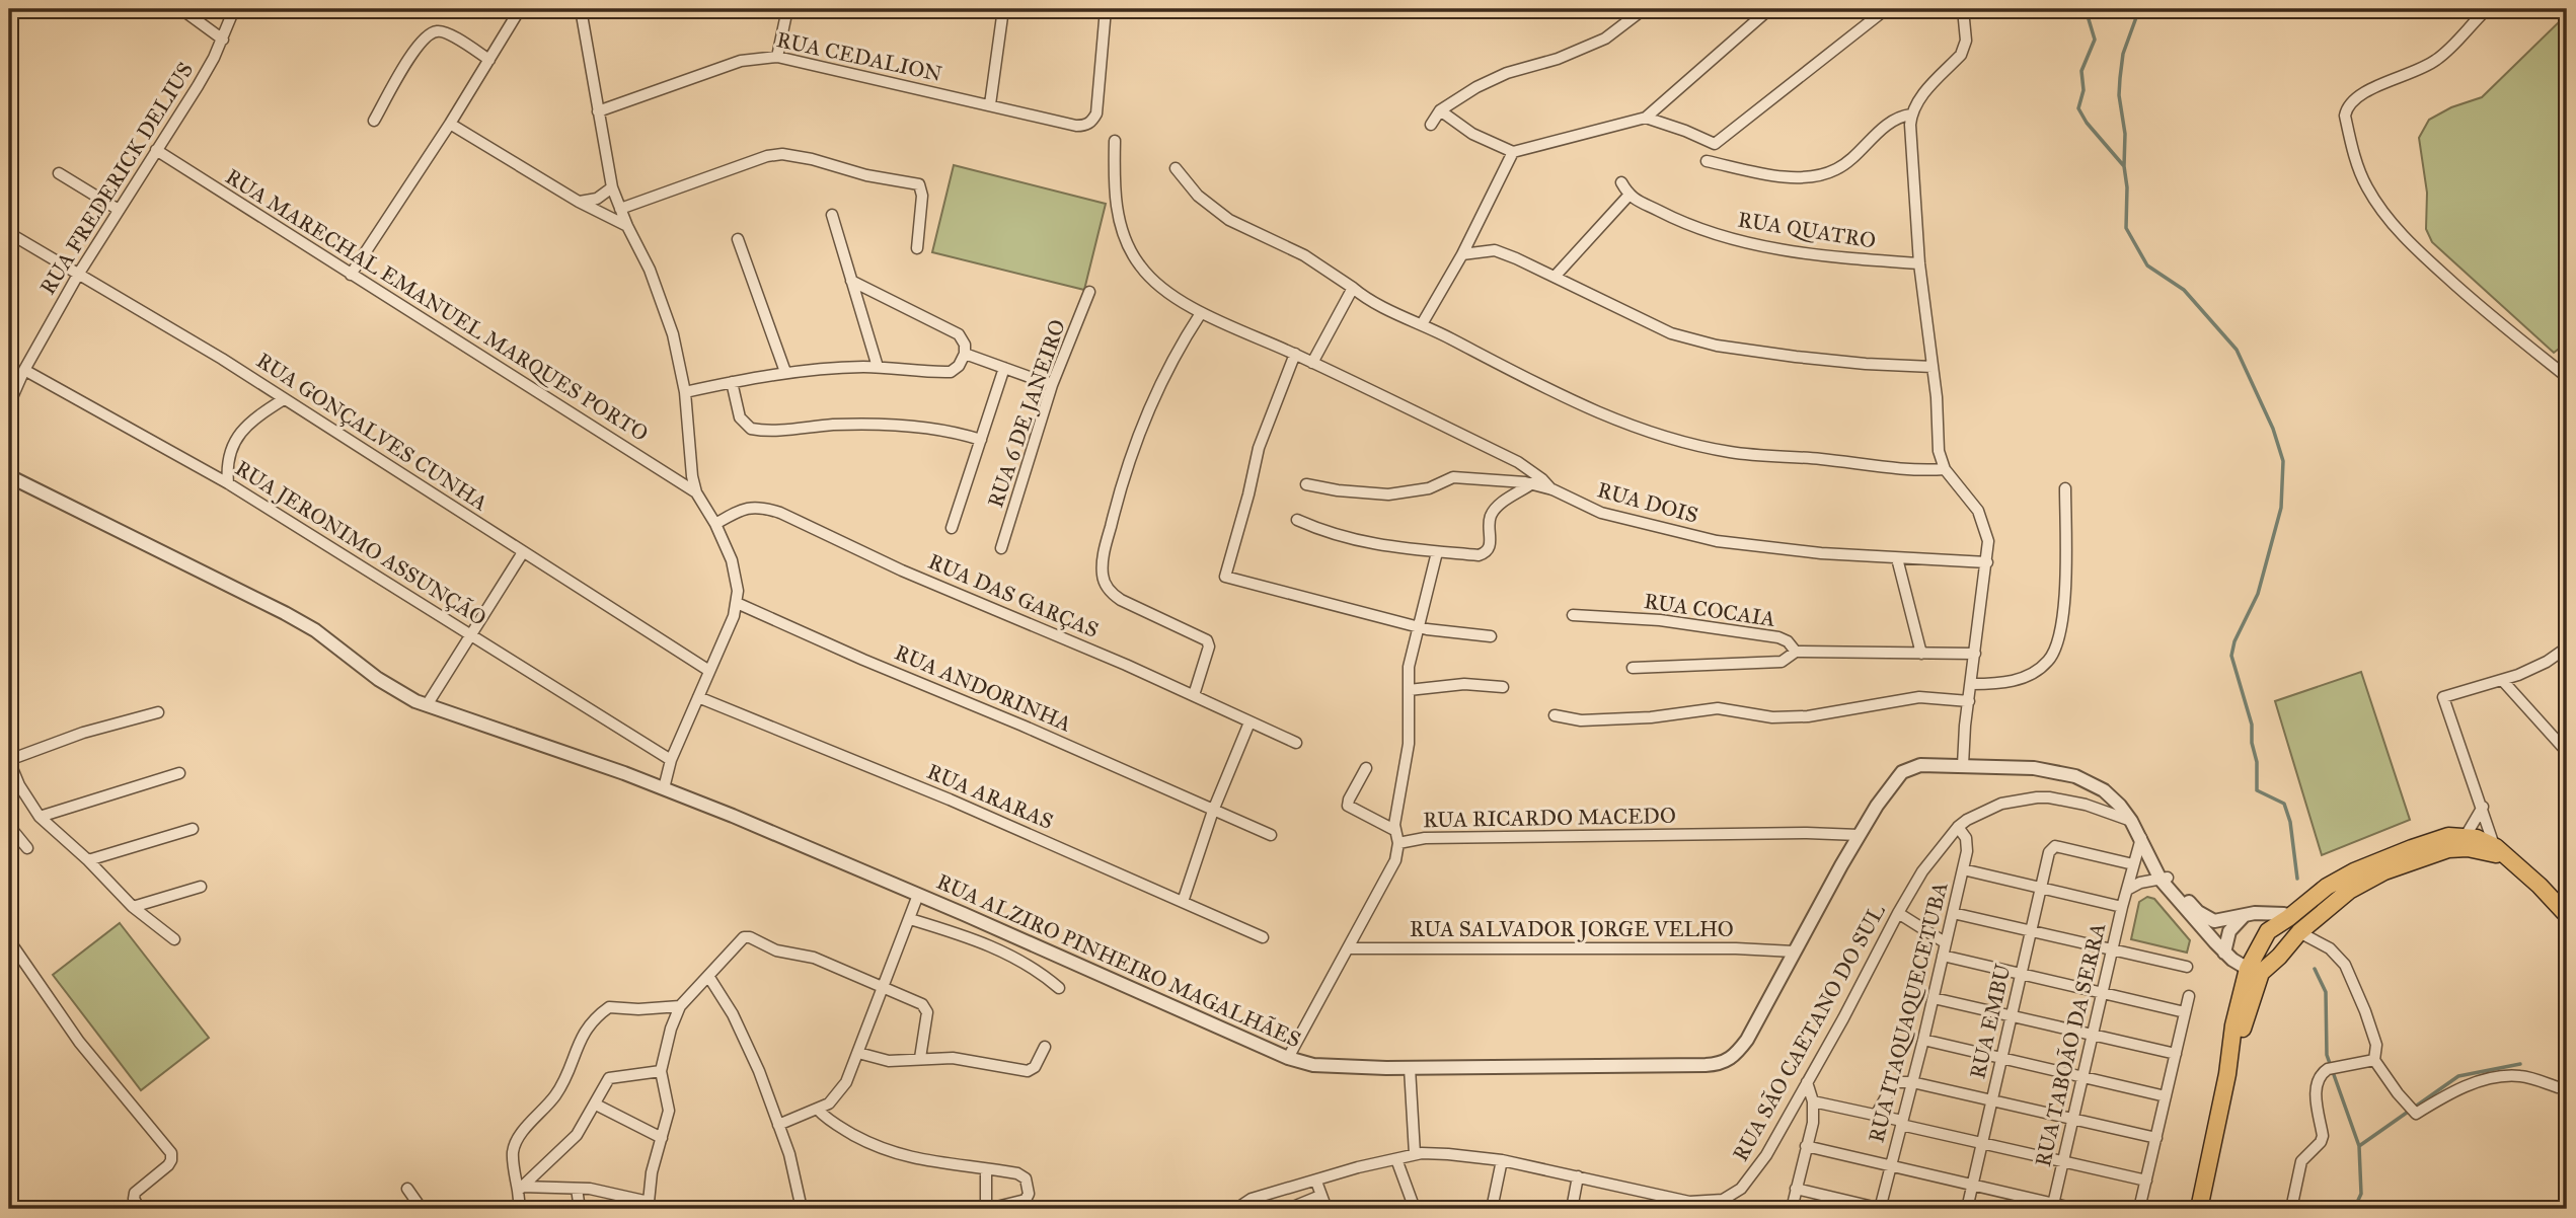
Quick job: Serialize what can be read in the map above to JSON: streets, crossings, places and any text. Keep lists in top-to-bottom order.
{
  "streets": {
    "street": [
      "RUA CEDALION",
      "RUA FREDERICK DELIUS",
      "RUA QUATRO",
      "RUA MARECHAL EMANUEL MARQUES PORTO",
      "RUA 6 DE JANEIRO",
      "RUA GONÇALVES CUNHA",
      "RUA DOIS",
      "RUA JERONIMO ASSUNÇÃO",
      "RUA DAS GARÇAS",
      "RUA COCAIA",
      "RUA ANDORINHA",
      "RUA ARARAS",
      "RUA RICARDO MACEDO",
      "RUA SALVADOR JORGE VELHO",
      "RUA ALZIRO PINHEIRO MAGALHÃES",
      "RUA ITAQUAQUECETUBA",
      "RUA EMBU",
      "RUA SÃO CAETANO DO SUL",
      "RUA TABOÃO DA SERRA"
    ]
  },
  "crossings": [
    ["RUA FREDERICK DELIUS", "RUA MARECHAL EMANUEL MARQUES PORTO"],
    ["RUA FREDERICK DELIUS", "RUA GONÇALVES CUNHA"],
    ["RUA FREDERICK DELIUS", "RUA JERONIMO ASSUNÇÃO"],
    ["RUA RICARDO MACEDO", "RUA SALVADOR JORGE VELHO"],
    ["RUA RICARDO MACEDO", "RUA ALZIRO PINHEIRO MAGALHÃES"],
    ["RUA SALVADOR JORGE VELHO", "RUA ALZIRO PINHEIRO MAGALHÃES"],
    ["RUA ALZIRO PINHEIRO MAGALHÃES", "RUA SÃO CAETANO DO SUL"],
    ["RUA ALZIRO PINHEIRO MAGALHÃES", "RUA TABOÃO DA SERRA"],
    ["RUA ITAQUAQUECETUBA", "RUA SÃO CAETANO DO SUL"],
    ["RUA EMBU", "RUA TABOÃO DA SERRA"]
  ]
}
